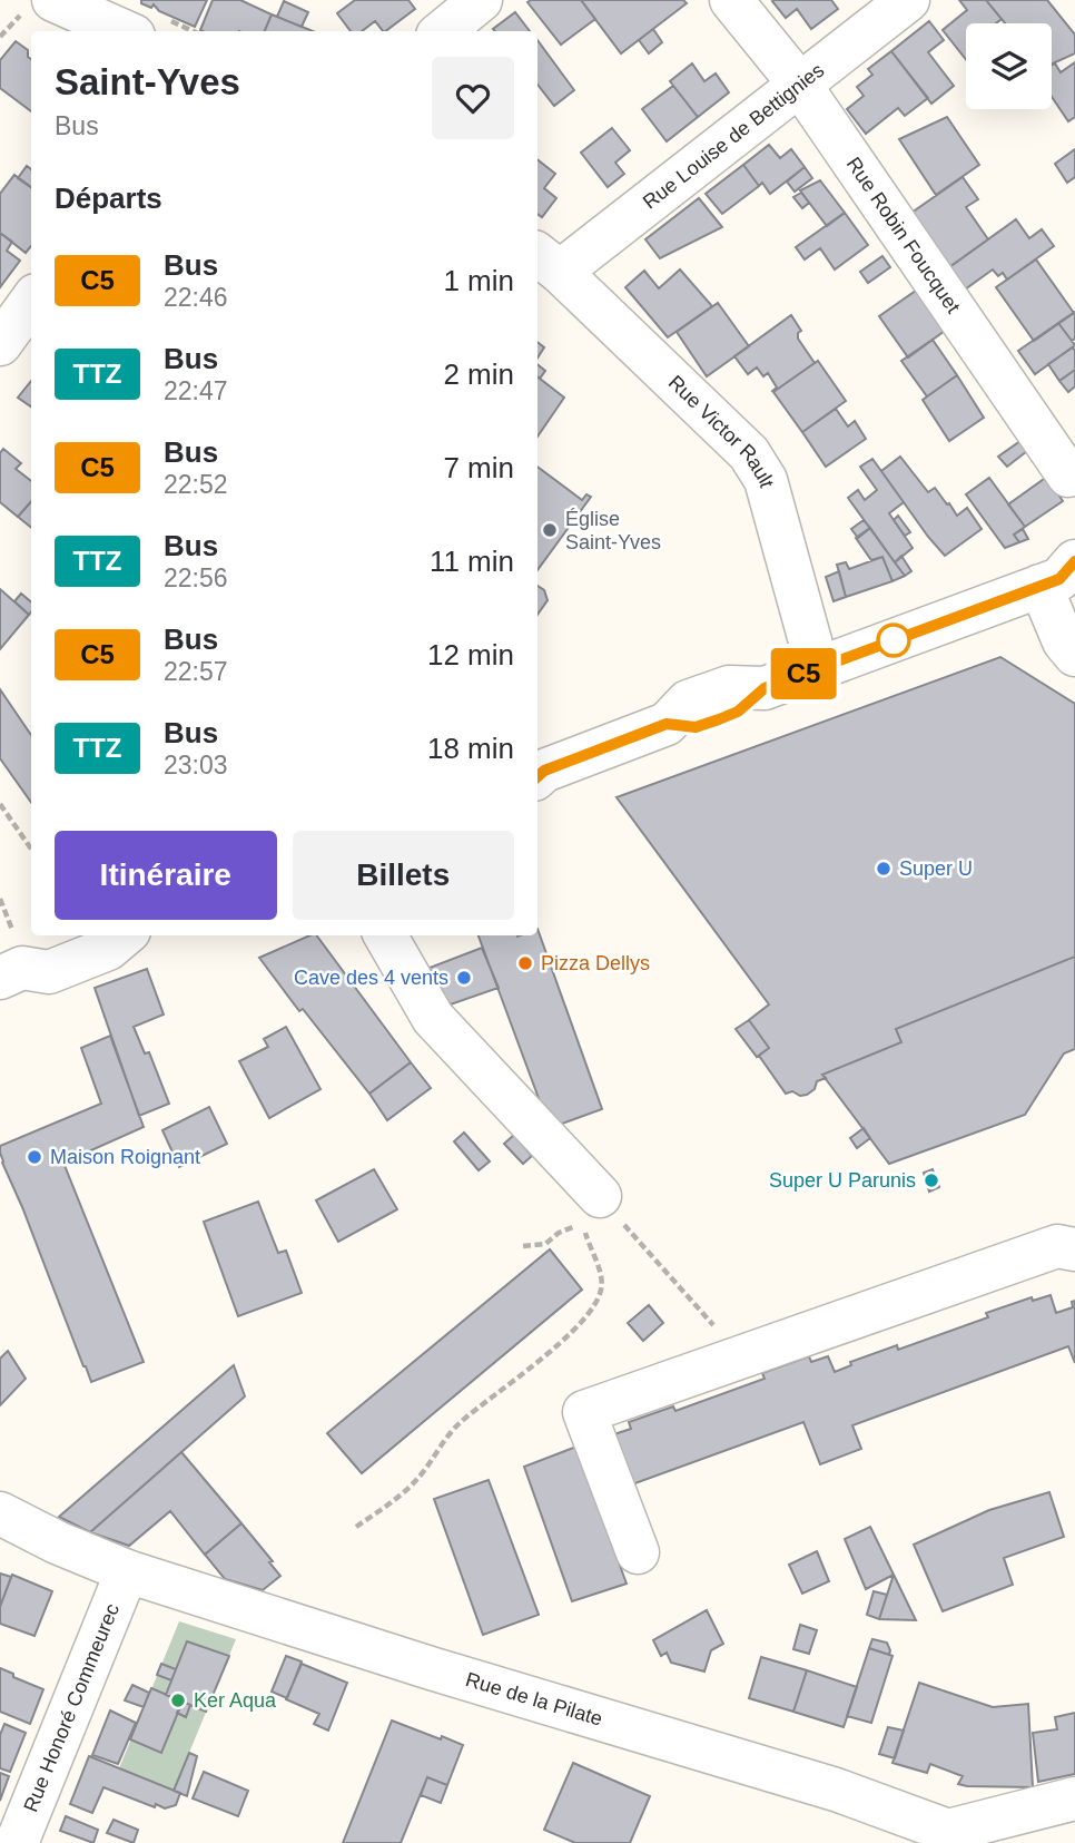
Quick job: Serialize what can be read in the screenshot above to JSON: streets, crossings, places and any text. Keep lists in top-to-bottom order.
{
  "streets": {
    "street": [
      "Rue Louise de Bettignies",
      "Rue Robin Foucquet",
      "Rue Victor Rault",
      "Rue de la Pilate",
      "Rue Honoré Commeurec"
    ]
  },
  "crossings": [
    ["Rue Louise de Bettignies", "Rue Robin Foucquet"],
    ["Rue Louise de Bettignies", "Rue Victor Rault"],
    ["Rue de la Pilate", "Rue Honoré Commeurec"]
  ],
  "places": [
    "Église Saint-Yves",
    "Super U",
    "Pizza Dellys",
    "Cave des 4 vents",
    "Maison Roignant",
    "Super U Parunis",
    "Ker Aqua"
  ],
  "lines": ["bus line C5"],
  "page": {
    "on_map": "C5",
    "heading": [
      ["Saint-Yves", "Bus"],
      "Départs"
    ],
    "list": [
      {
        "mark": "C5",
        "name": "Bus",
        "note": "22:46",
        "value": "1 min"
      },
      {
        "mark": "TTZ",
        "name": "Bus",
        "note": "22:47",
        "value": "2 min"
      },
      {
        "mark": "C5",
        "name": "Bus",
        "note": "22:52",
        "value": "7 min"
      },
      {
        "mark": "TTZ",
        "name": "Bus",
        "note": "22:56",
        "value": "11 min"
      },
      {
        "mark": "C5",
        "name": "Bus",
        "note": "22:57",
        "value": "12 min"
      },
      {
        "mark": "TTZ",
        "name": "Bus",
        "note": "23:03",
        "value": "18 min"
      }
    ],
    "buttons": ["Itinéraire", "Billets"]
  }
}
